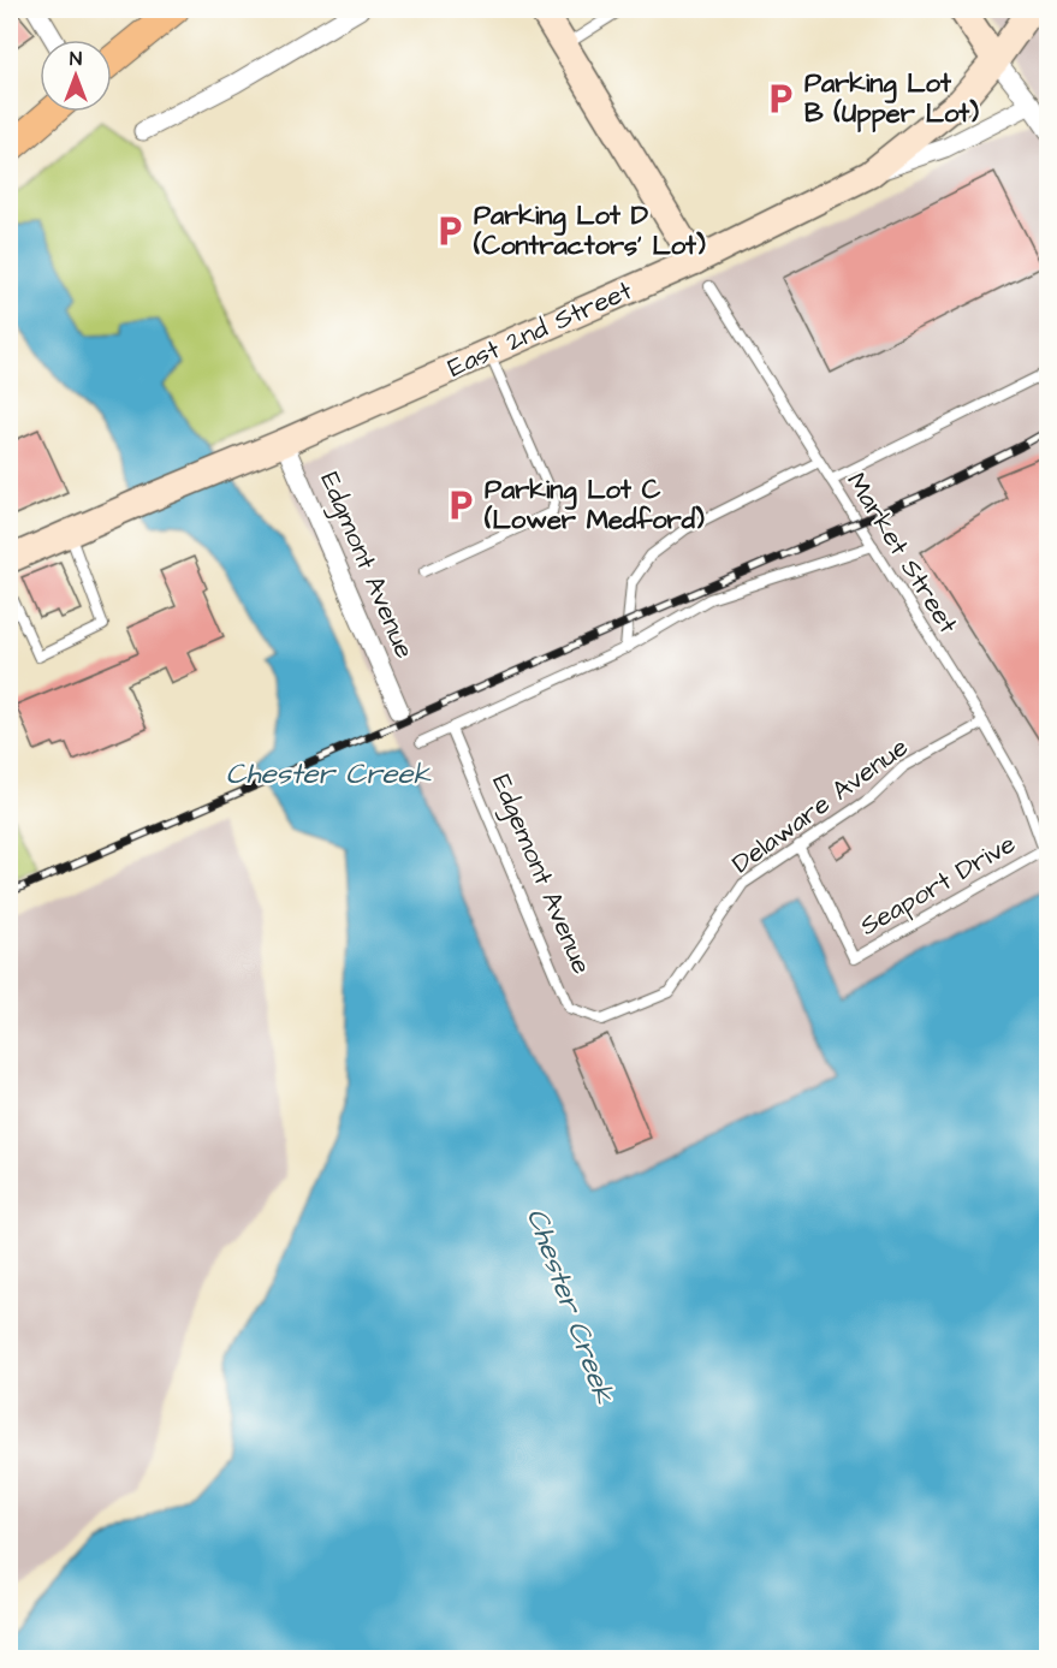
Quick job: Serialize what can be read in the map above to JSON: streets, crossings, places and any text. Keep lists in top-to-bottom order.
{
  "streets": {
    "street": ["East 2nd Street", "Edgmont Avenue"],
    "lane": [
      "Market Street",
      "Delaware Avenue",
      "Edgemont Avenue",
      "Seaport Drive"
    ]
  },
  "crossings": [
    ["East 2nd Street", "Edgmont Avenue"],
    ["Market Street", "Delaware Avenue"],
    ["Market Street", "Seaport Drive"],
    ["Delaware Avenue", "Edgemont Avenue"],
    ["Delaware Avenue", "Seaport Drive"]
  ],
  "water": ["Chester Creek"],
  "places": {
    "parking": ["Parking Lot B (Upper Lot)", "Parking Lot D (Contractors' Lot)", "Parking Lot C (Lower Medford)"]
  },
  "north": "top"
}
